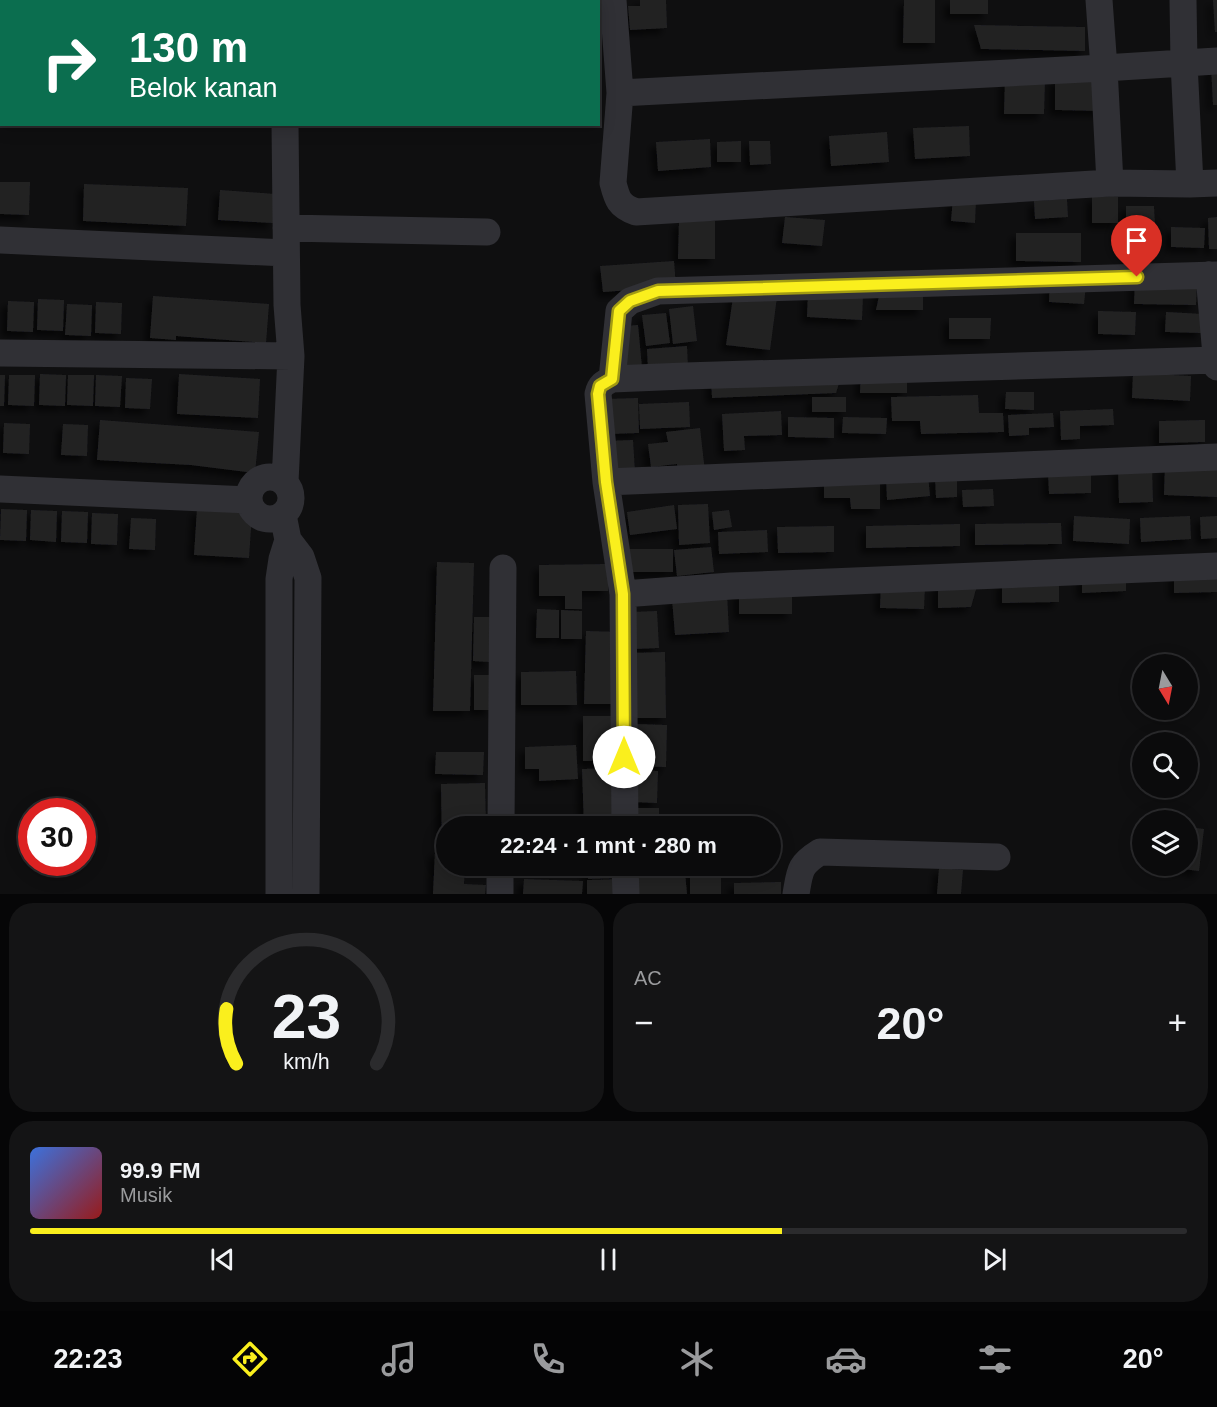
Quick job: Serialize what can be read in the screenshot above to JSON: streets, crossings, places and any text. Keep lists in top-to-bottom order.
{
  "north": "bottom",
  "page": {
    "turn": ["130 m", "Belok kanan"],
    "limit": "30",
    "trip": "22:24 · 1 mnt · 280 m",
    "tile": "AC",
    "heat": ["−", "20°", "+"],
    "song": ["99.9 FM", "Musik"],
    "tabs": ["22:23", "20°"],
    "gauge": ["23", "km/h"]
  }
}
